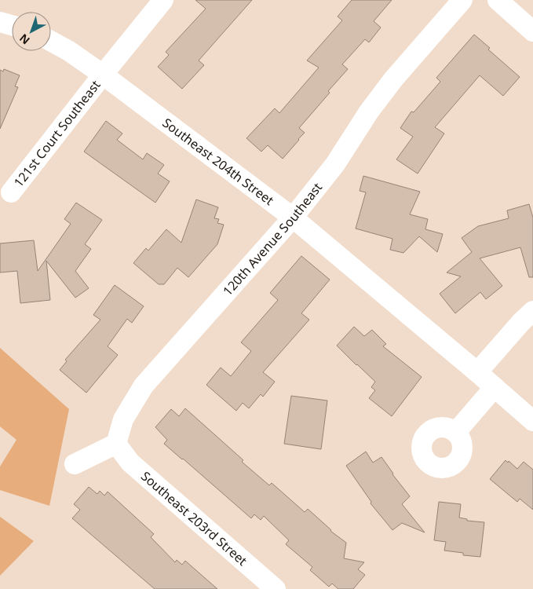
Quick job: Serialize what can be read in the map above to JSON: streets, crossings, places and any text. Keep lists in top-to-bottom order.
{
  "streets": {
    "street": [
      "121st Court Southeast",
      "Southeast 204th Street",
      "120th Avenue Southeast",
      "Southeast 203rd Street"
    ]
  },
  "crossings": [
    ["121st Court Southeast", "Southeast 204th Street"],
    ["Southeast 204th Street", "120th Avenue Southeast"],
    ["120th Avenue Southeast", "Southeast 203rd Street"]
  ],
  "north": "bottom left"
}
